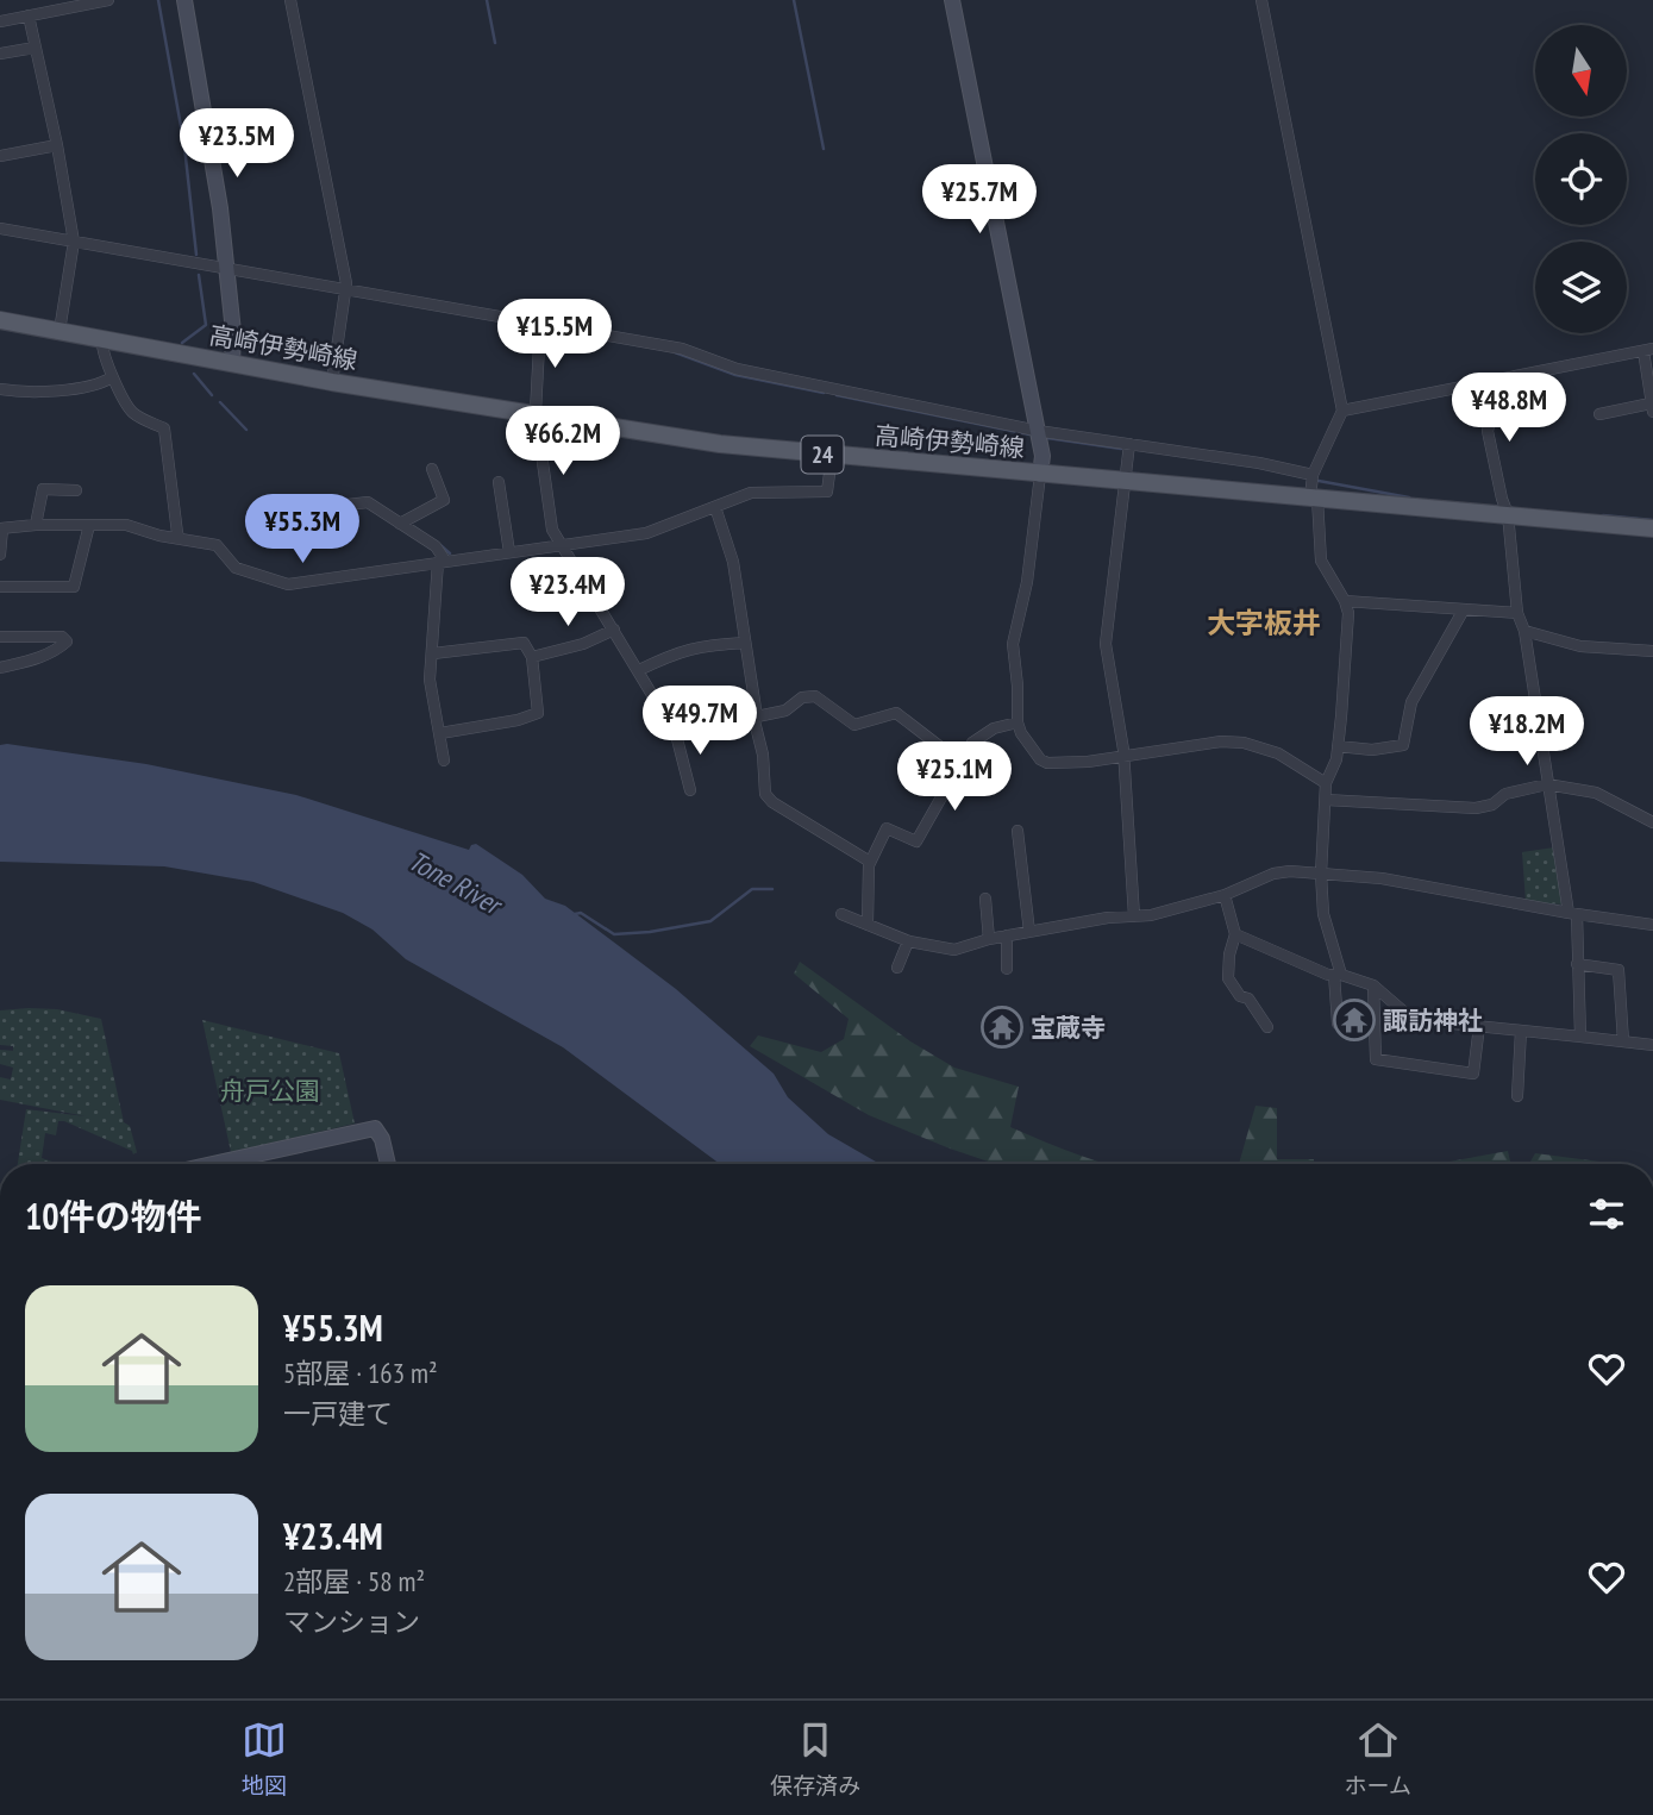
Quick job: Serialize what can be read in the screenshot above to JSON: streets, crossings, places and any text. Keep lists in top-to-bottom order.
{
  "streets": {
    "main road": ["高崎伊勢崎線", "24"]
  },
  "districts": ["大字板井"],
  "water": ["Tone River"],
  "parks": ["舟戸公園"],
  "places": {
    "temple": ["諏訪神社", "宝蔵寺"]
  },
  "north": "bottom",
  "page": {
    "price": [
      "¥23.5M",
      "¥25.7M",
      "¥15.5M",
      "¥48.8M",
      "¥66.2M",
      "¥55.3M",
      "¥23.4M",
      "¥49.7M",
      "¥18.2M",
      "¥25.1M"
    ],
    "heading": "10件の物件",
    "list": [
      {
        "name": "¥55.3M",
        "note": "5部屋 · 163 m² · 一戸建て"
      },
      {
        "name": "¥23.4M",
        "note": "2部屋 · 58 m² · マンション"
      }
    ],
    "tabs": ["地図", "保存済み", "ホーム"]
  }
}
